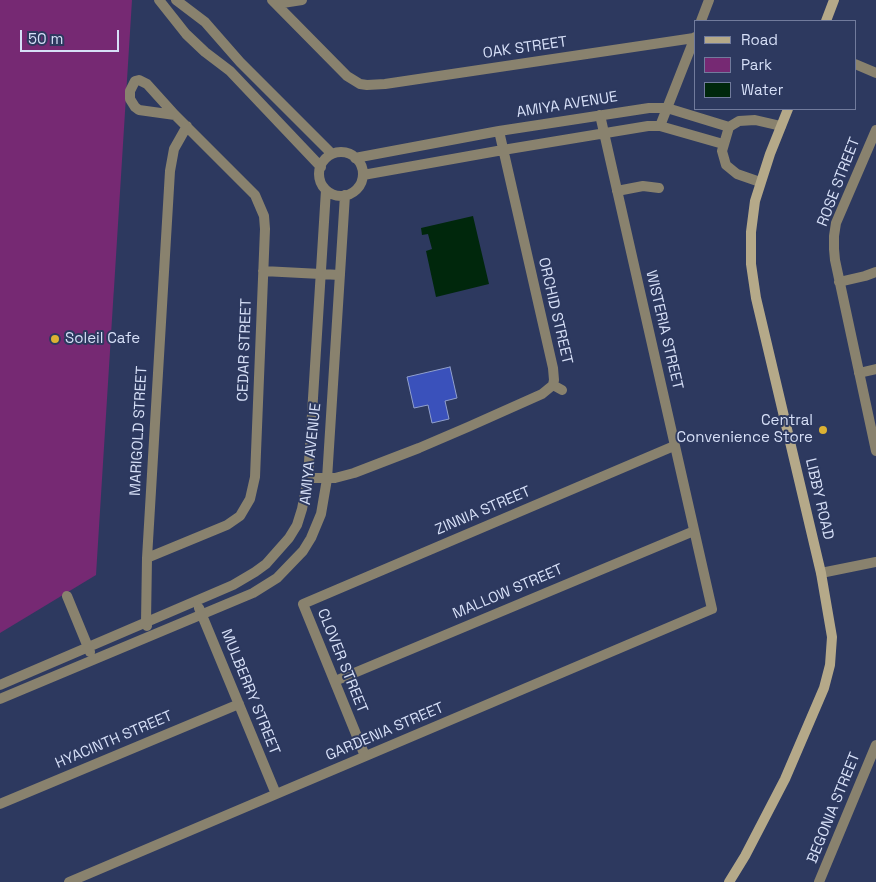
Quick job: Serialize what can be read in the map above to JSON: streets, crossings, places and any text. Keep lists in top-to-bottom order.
{
  "streets": {
    "main road": ["LIBBY ROAD"],
    "street": [
      "OAK STREET",
      "AMIYA AVENUE",
      "ROSE STREET",
      "ORCHID STREET",
      "WISTERIA STREET",
      "CEDAR STREET",
      "MARIGOLD STREET",
      "ZINNIA STREET",
      "MALLOW STREET",
      "CLOVER STREET",
      "MULBERRY STREET",
      "GARDENIA STREET",
      "HYACINTH STREET",
      "BEGONIA STREET"
    ]
  },
  "crossings": [
    ["AMIYA AVENUE", "ORCHID STREET"],
    ["AMIYA AVENUE", "WISTERIA STREET"],
    ["AMIYA AVENUE", "MARIGOLD STREET"],
    ["AMIYA AVENUE", "MULBERRY STREET"],
    ["WISTERIA STREET", "ZINNIA STREET"],
    ["WISTERIA STREET", "MALLOW STREET"],
    ["WISTERIA STREET", "GARDENIA STREET"],
    ["CEDAR STREET", "MARIGOLD STREET"],
    ["ZINNIA STREET", "CLOVER STREET"],
    ["MALLOW STREET", "CLOVER STREET"],
    ["CLOVER STREET", "GARDENIA STREET"],
    ["MULBERRY STREET", "GARDENIA STREET"],
    ["MULBERRY STREET", "HYACINTH STREET"]
  ],
  "places": ["Soleil Cafe", "Central Convenience Store"],
  "legend": ["Road", "Park", "Water"],
  "scale_bar": "50 m"
}
